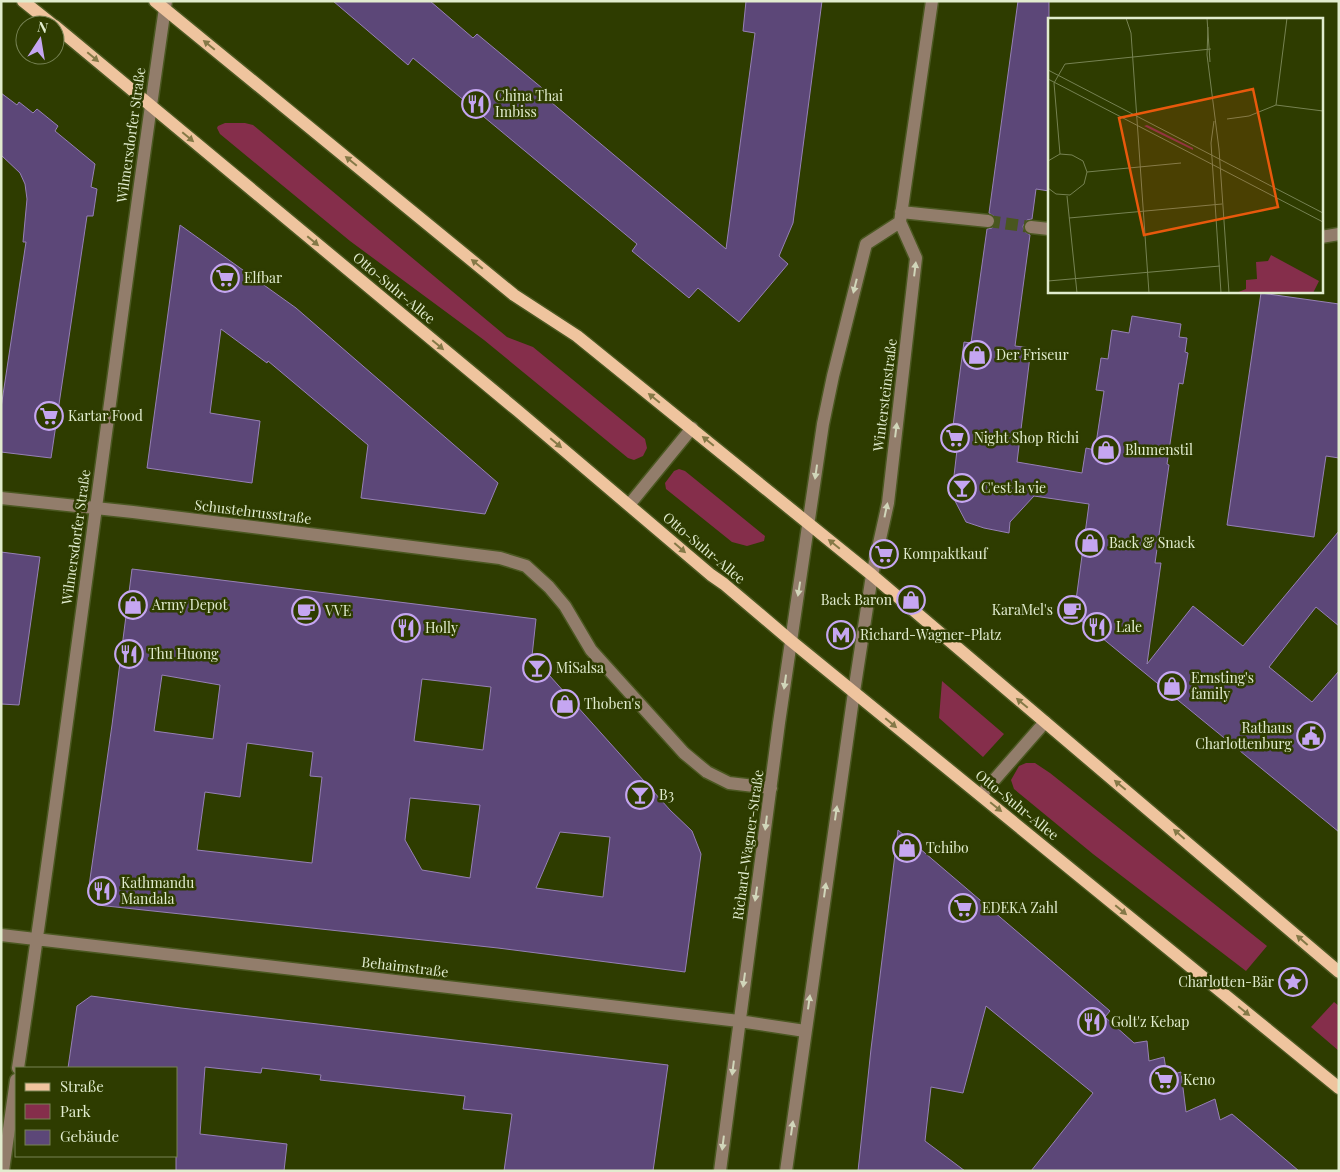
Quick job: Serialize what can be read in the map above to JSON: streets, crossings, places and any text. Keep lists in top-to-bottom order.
{
  "streets": {
    "main road": ["Otto-Suhr-Allee"],
    "street": [
      "Wilmersdorfer Straße",
      "Wintersteinstraße",
      "Schustehrusstraße",
      "Richard-Wagner-Straße",
      "Behaimstraße"
    ]
  },
  "crossings": [
    ["Wilmersdorfer Straße", "Otto-Suhr-Allee"],
    ["Wilmersdorfer Straße", "Schustehrusstraße"],
    ["Wilmersdorfer Straße", "Behaimstraße"],
    ["Otto-Suhr-Allee", "Richard-Wagner-Straße"],
    ["Schustehrusstraße", "Richard-Wagner-Straße"],
    ["Richard-Wagner-Straße", "Behaimstraße"]
  ],
  "places": {
    "restaurant": [
      "China Thai Imbiss",
      "Lale",
      "Holly",
      "Thu Huong",
      "Kathmandu Mandala",
      "Golt'z Kebap"
    ],
    "supermarket": [
      "Elfbar",
      "Kartar Food",
      "Night Shop Richi",
      "Kompaktkauf",
      "EDEKA Zahl",
      "Keno"
    ],
    "shop": [
      "Der Friseur",
      "Blumenstil",
      "Back & Snack",
      "Back Baron",
      "Army Depot",
      "Ernsting's family",
      "Thoben's",
      "Tchibo"
    ],
    "bar": ["C'est la vie", "MiSalsa", "B3"],
    "cafe": ["KaraMel's", "VVE"],
    "metro station": ["Richard-Wagner-Platz"],
    "public building": ["Rathaus Charlottenburg"],
    "place": ["Charlotten-Bär"]
  },
  "legend": ["Straße", "Park", "Gebäude"],
  "north": "top"
}
